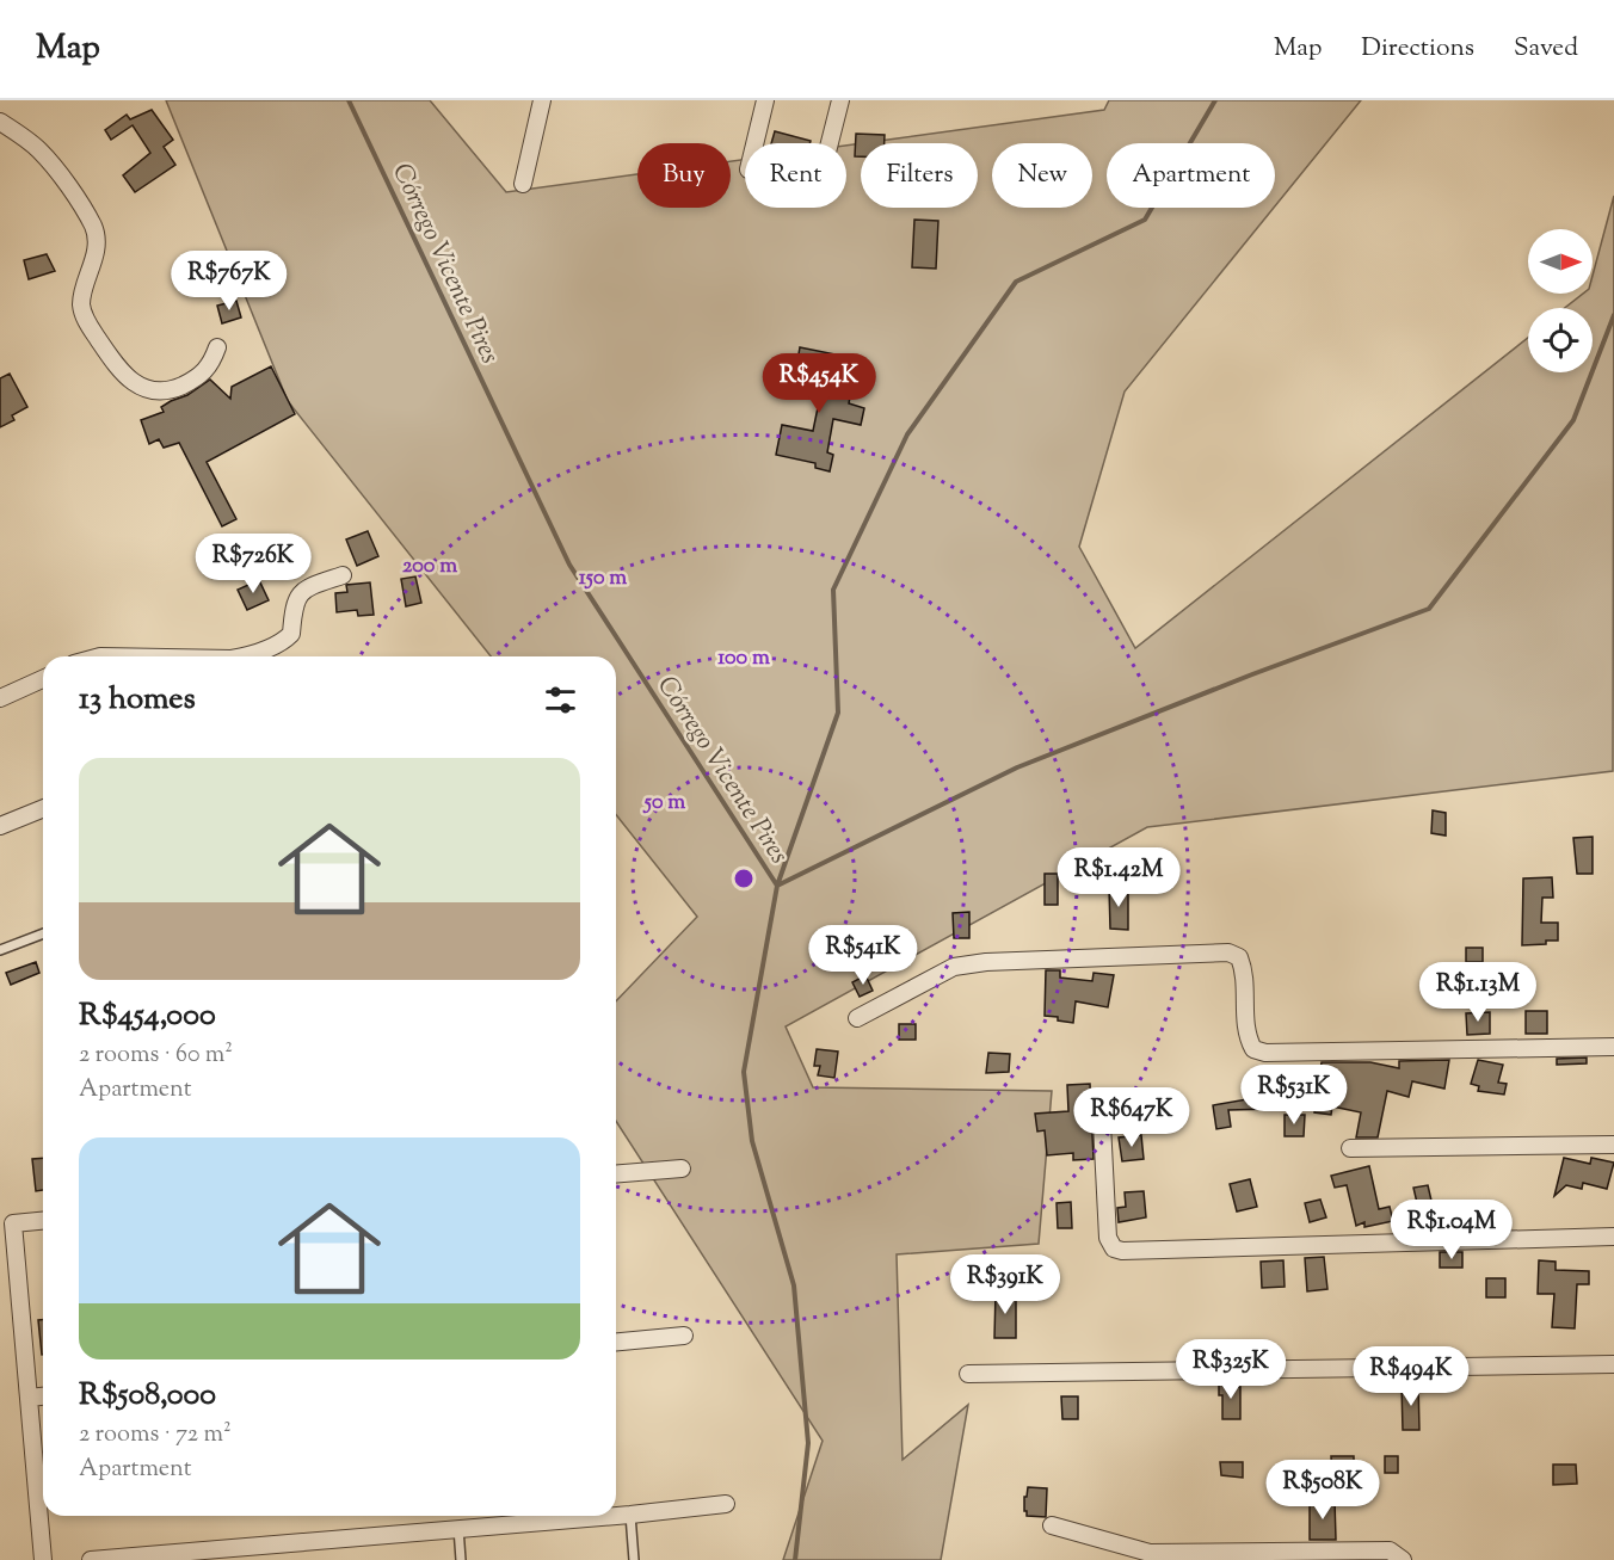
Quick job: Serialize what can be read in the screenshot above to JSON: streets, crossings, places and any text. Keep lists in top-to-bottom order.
{
  "water": ["Córrego Vicente Pires"],
  "north": "right",
  "page": {
    "header": "Map",
    "nav": ["Map", "Directions", "Saved"],
    "chip": [
      "Buy",
      "Rent",
      "Filters",
      "New",
      "Apartment"
    ],
    "price": [
      "R$767K",
      "R$454K",
      "R$726K",
      "R$1.42M",
      "R$541K",
      "R$1.13M",
      "R$531K",
      "R$647K",
      "R$1.04M",
      "R$391K",
      "R$325K",
      "R$494K",
      "R$508K"
    ],
    "heading": "13 homes",
    "list": [
      {
        "name": "R$454,000",
        "note": "2 rooms · 60 m² · Apartment"
      },
      {
        "name": "R$508,000",
        "note": "2 rooms · 72 m² · Apartment"
      }
    ]
  },
  "rings": [
    "200 m",
    "150 m",
    "100 m",
    "50 m"
  ]
}
